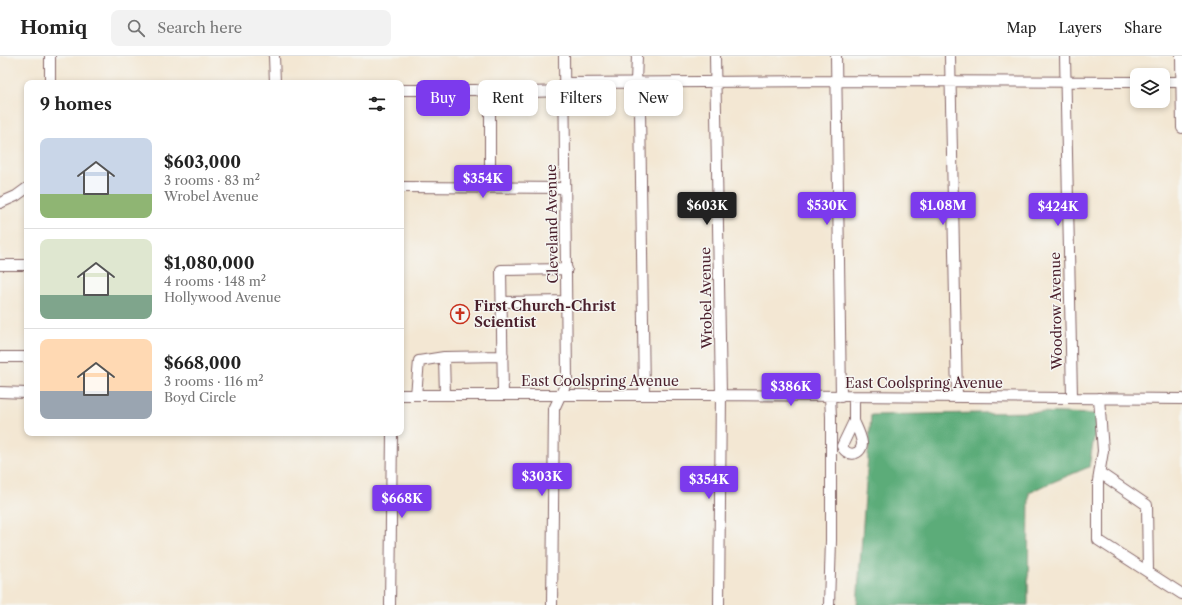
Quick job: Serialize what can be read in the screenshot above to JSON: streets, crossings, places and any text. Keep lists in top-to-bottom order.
{
  "streets": {
    "street": [
      "Cleveland Avenue",
      "Wrobel Avenue",
      "Woodrow Avenue",
      "East Coolspring Avenue"
    ]
  },
  "crossings": [
    ["Cleveland Avenue", "East Coolspring Avenue"],
    ["Wrobel Avenue", "East Coolspring Avenue"],
    ["Woodrow Avenue", "East Coolspring Avenue"]
  ],
  "places": {
    "church": ["First Church-Christ Scientist"]
  },
  "page": {
    "header": "Homiq",
    "search": "Search here",
    "nav": ["Map", "Layers", "Share"],
    "chip": [
      "Buy",
      "Rent",
      "Filters",
      "New"
    ],
    "heading": "9 homes",
    "list": [
      {
        "name": "$603,000",
        "note": "3 rooms · 83 m² · Wrobel Avenue"
      },
      {
        "name": "$1,080,000",
        "note": "4 rooms · 148 m² · Hollywood Avenue"
      },
      {
        "name": "$668,000",
        "note": "3 rooms · 116 m² · Boyd Circle"
      }
    ],
    "price": [
      "$354K",
      "$603K",
      "$530K",
      "$1.08M",
      "$424K",
      "$386K",
      "$303K",
      "$354K",
      "$668K"
    ]
  }
}
